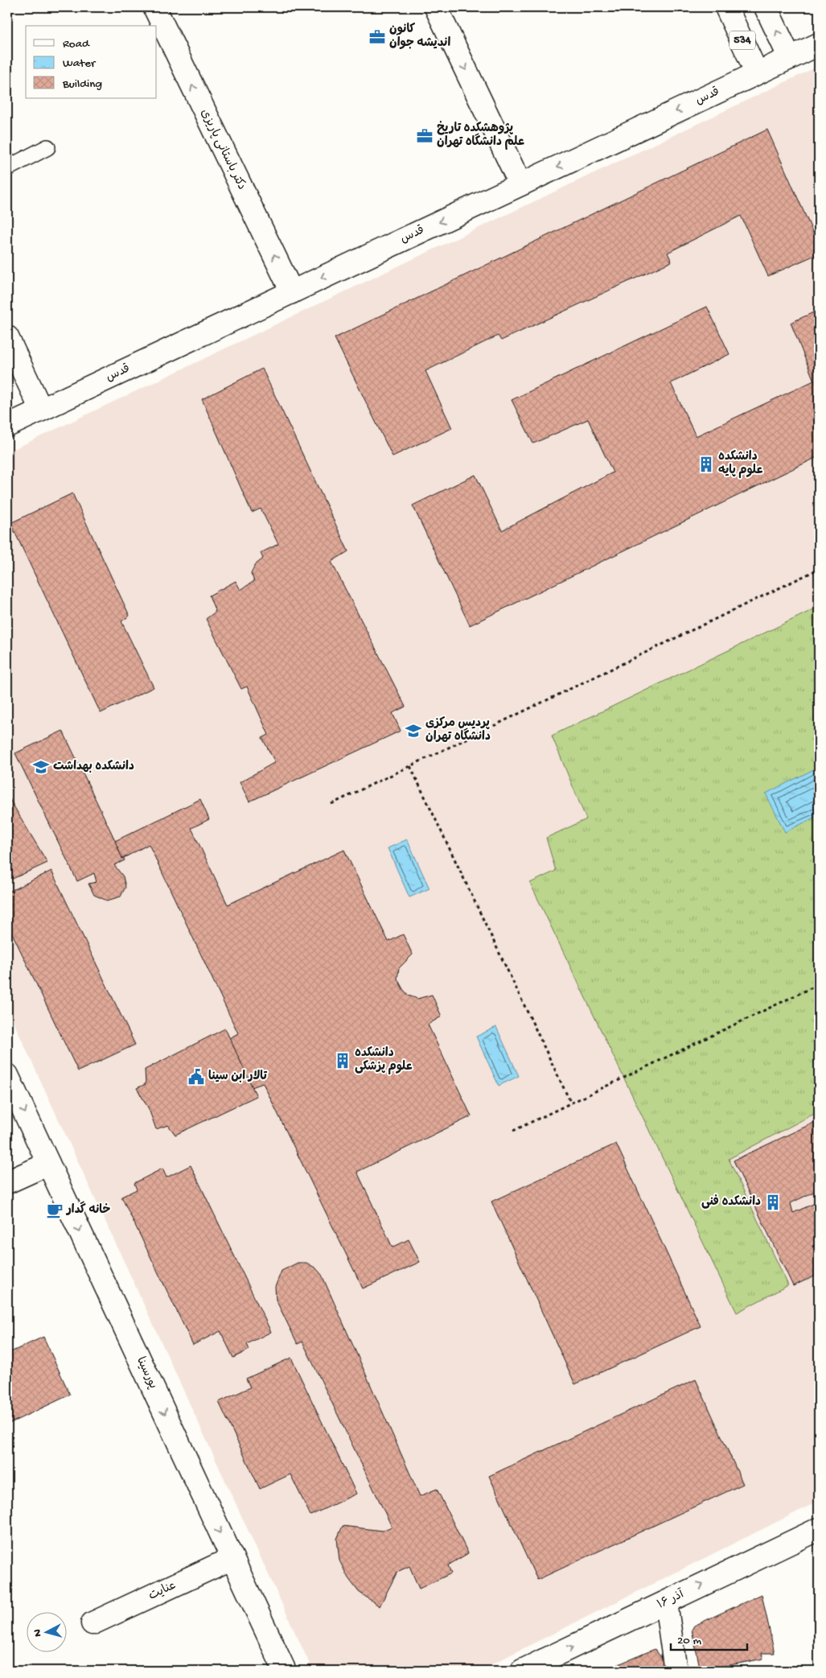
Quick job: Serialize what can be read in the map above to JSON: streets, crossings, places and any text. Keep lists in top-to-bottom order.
{
  "streets": {
    "street": [
      "534",
      "قدس",
      "دکتر باستانی پاریزی",
      "پورسینا",
      "عنایت",
      "۱۶ آذر"
    ]
  },
  "crossings": [
    ["534", "قدس"],
    ["قدس", "دکتر باستانی پاریزی"],
    ["پورسینا", "عنایت"]
  ],
  "one_way": [
    "قدس",
    "دکتر باستانی پاریزی",
    "پورسینا",
    "۱۶ آذر"
  ],
  "places": {
    "office": ["کانون اندیشه جوان", "پژوهشکده تاریخ علم دانشگاه تهران"],
    "building": ["دانشکده علوم پایه", "دانشکده علوم پزشکی", "دانشکده فنی"],
    "school or university": ["پردیس مرکزی دانشگاه‌ تهران", "دانشکده بهداشت"],
    "public building": ["تالار ابن سینا"],
    "cafe": ["خانه گدار"]
  },
  "legend": ["Road", "Water", "Building"],
  "scale_bar": "20 m",
  "north": "left"
}
